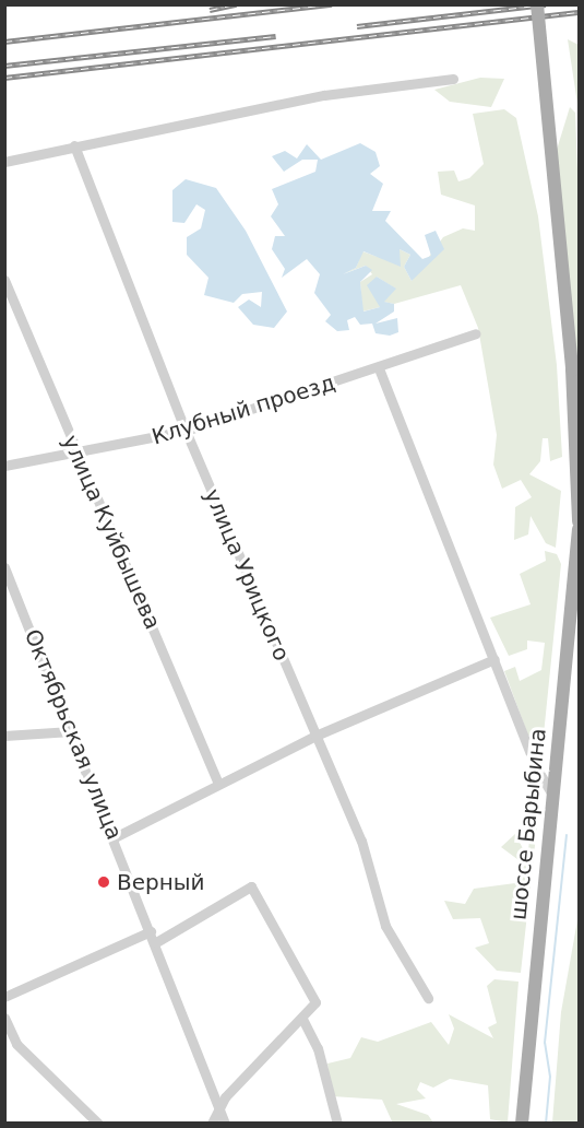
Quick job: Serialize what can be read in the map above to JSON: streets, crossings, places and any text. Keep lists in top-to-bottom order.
{
  "streets": {
    "main road": ["шоссе Барыбина"],
    "street": [
      "Клубный проезд",
      "улица Куйбышева",
      "улица Урицкого",
      "Октябрьская улица"
    ]
  },
  "crossings": [
    ["Клубный проезд", "улица Куйбышева"],
    ["Клубный проезд", "улица Урицкого"]
  ],
  "places": ["Верный"]
}
